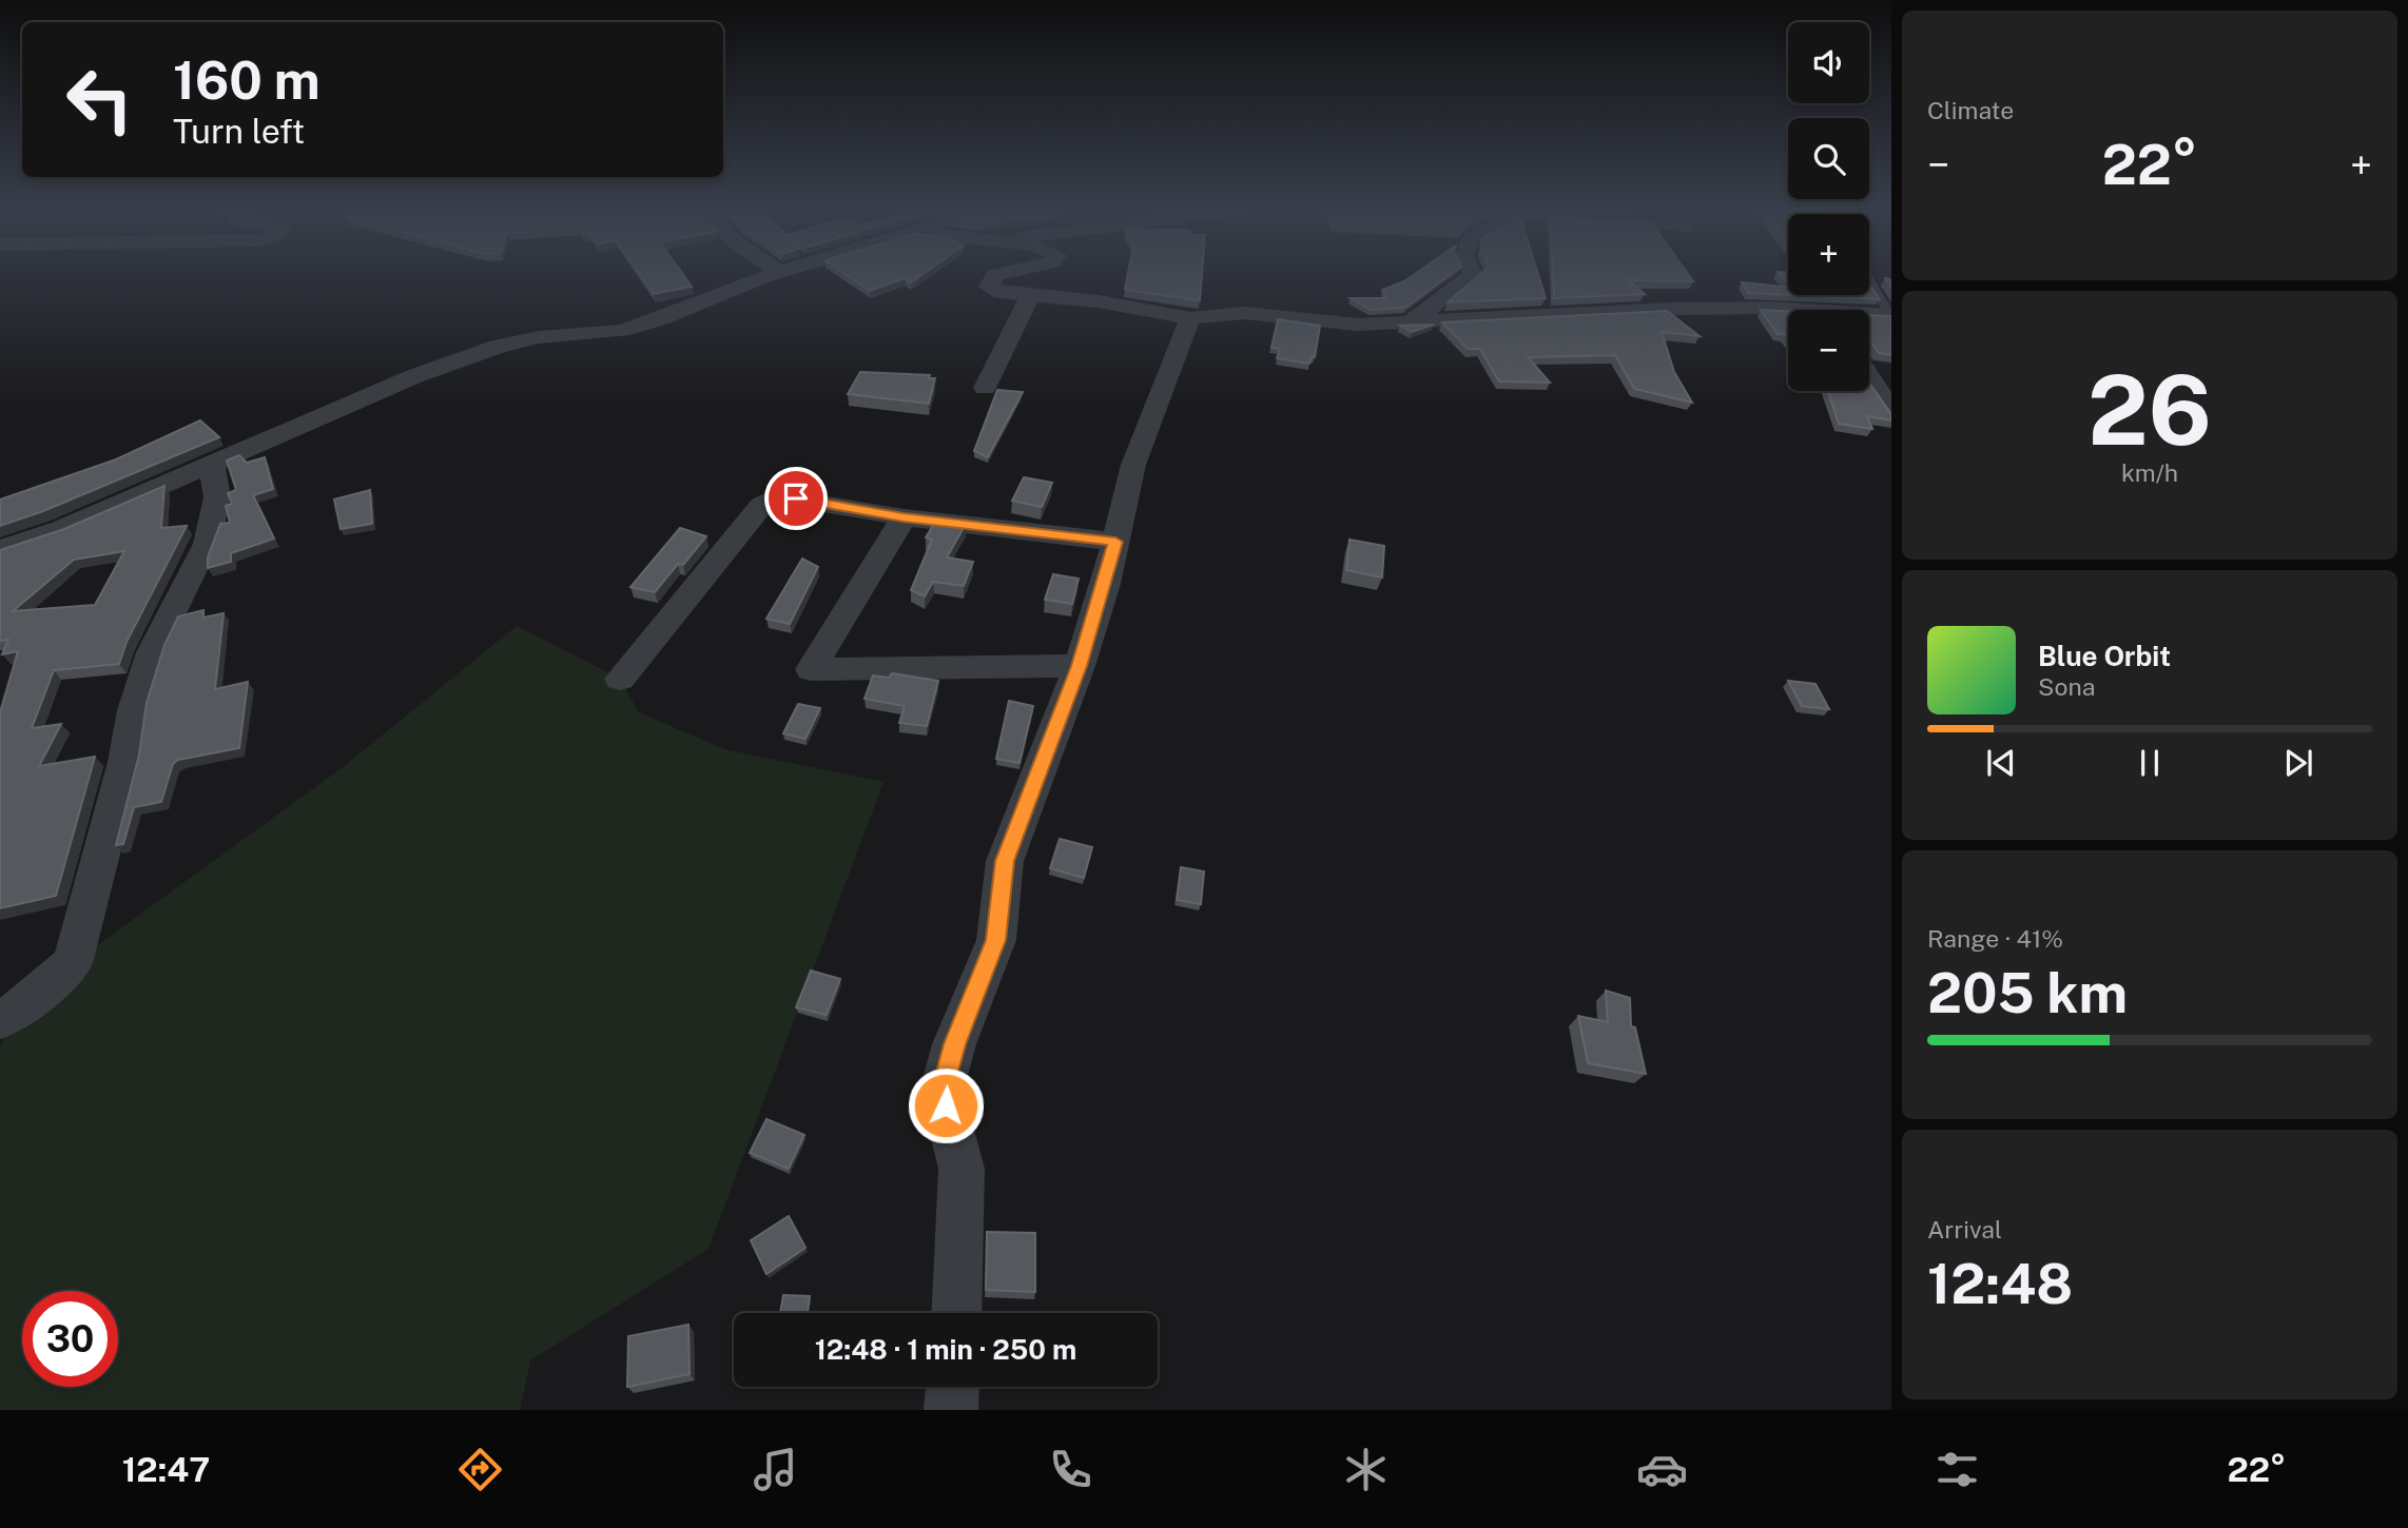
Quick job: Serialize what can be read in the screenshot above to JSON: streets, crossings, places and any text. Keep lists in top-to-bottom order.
{
  "page": {
    "tile": [
      "Climate",
      ["26", "km/h"],
      ["Range · 41%", "205 km"],
      ["Arrival", "12:48"]
    ],
    "map_buttons": ["+", "−"],
    "turn": ["160 m", "Turn left"],
    "heat": ["−", "22°", "+"],
    "song": ["Blue Orbit", "Sona"],
    "limit": "30",
    "trip": "12:48 · 1 min · 250 m",
    "tabs": ["12:47", "22°"]
  }
}
